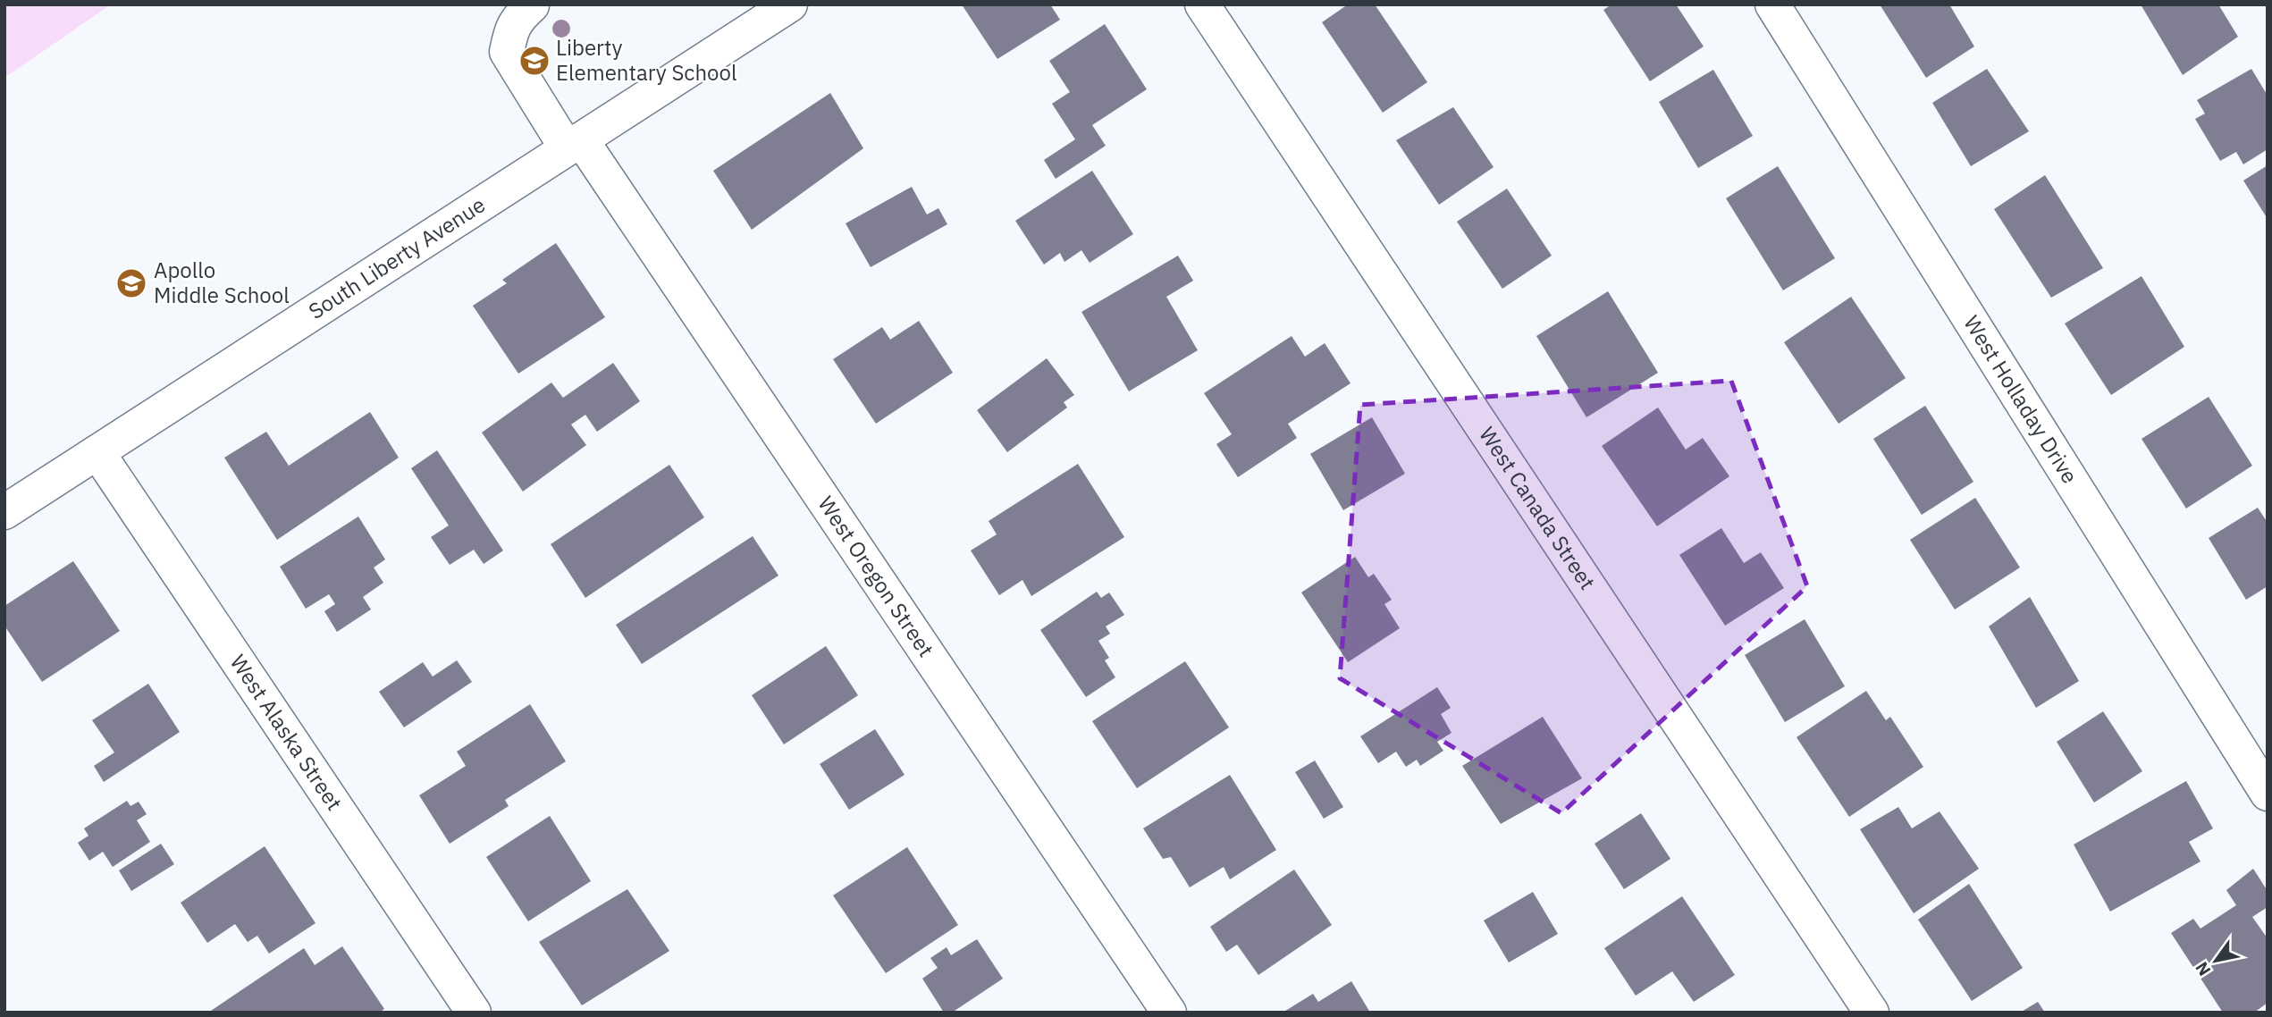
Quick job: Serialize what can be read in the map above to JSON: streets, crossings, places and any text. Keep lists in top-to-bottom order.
{
  "streets": {
    "street": [
      "South Liberty Avenue",
      "West Holladay Drive",
      "West Canada Street",
      "West Oregon Street",
      "West Alaska Street"
    ]
  },
  "crossings": [
    ["South Liberty Avenue", "West Oregon Street"],
    ["South Liberty Avenue", "West Alaska Street"]
  ],
  "places": {
    "school or university": ["Liberty Elementary School", "Apollo Middle School"]
  },
  "north": "bottom left"
}
